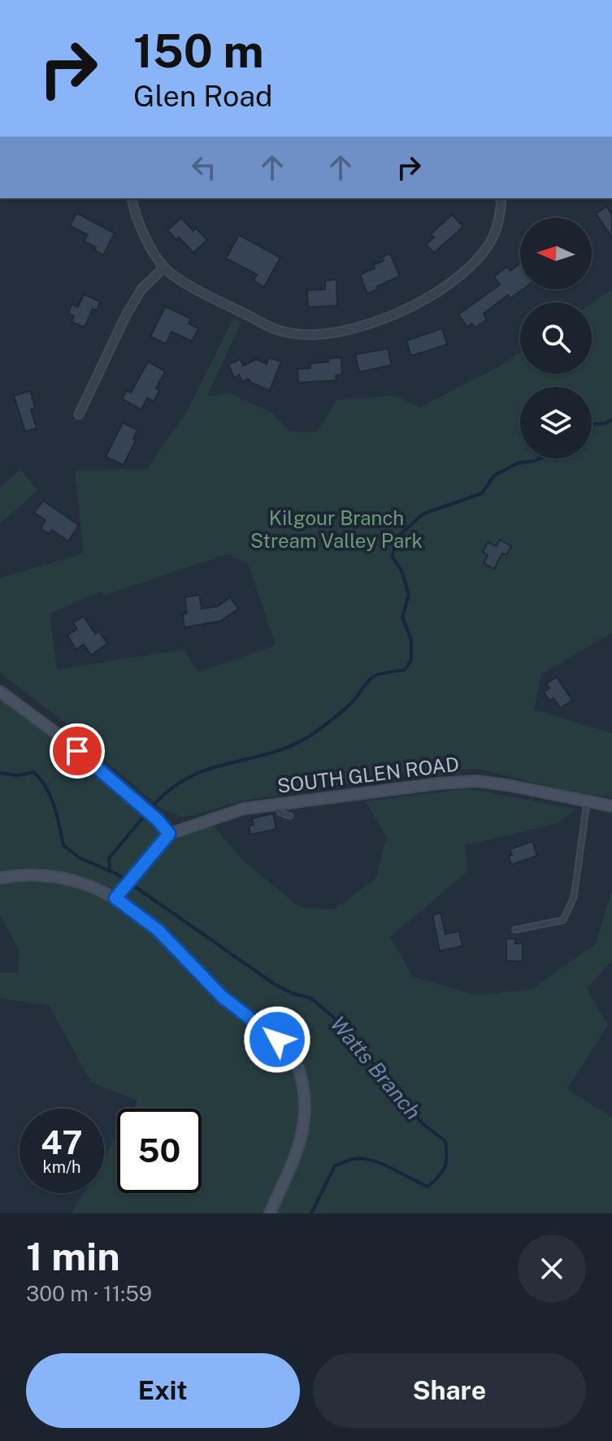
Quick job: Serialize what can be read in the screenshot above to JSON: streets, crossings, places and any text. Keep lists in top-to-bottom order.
{
  "streets": {
    "main road": ["SOUTH GLEN ROAD"]
  },
  "water": ["Watts Branch"],
  "parks": ["Kilgour Branch Stream Valley Park"],
  "north": "left",
  "page": {
    "turn": ["150 m", "Glen Road"],
    "speed": "47 km/h",
    "limit": "50",
    "heading": ["1 min", "300 m · 11:59"],
    "buttons": ["Exit", "Share"]
  }
}
